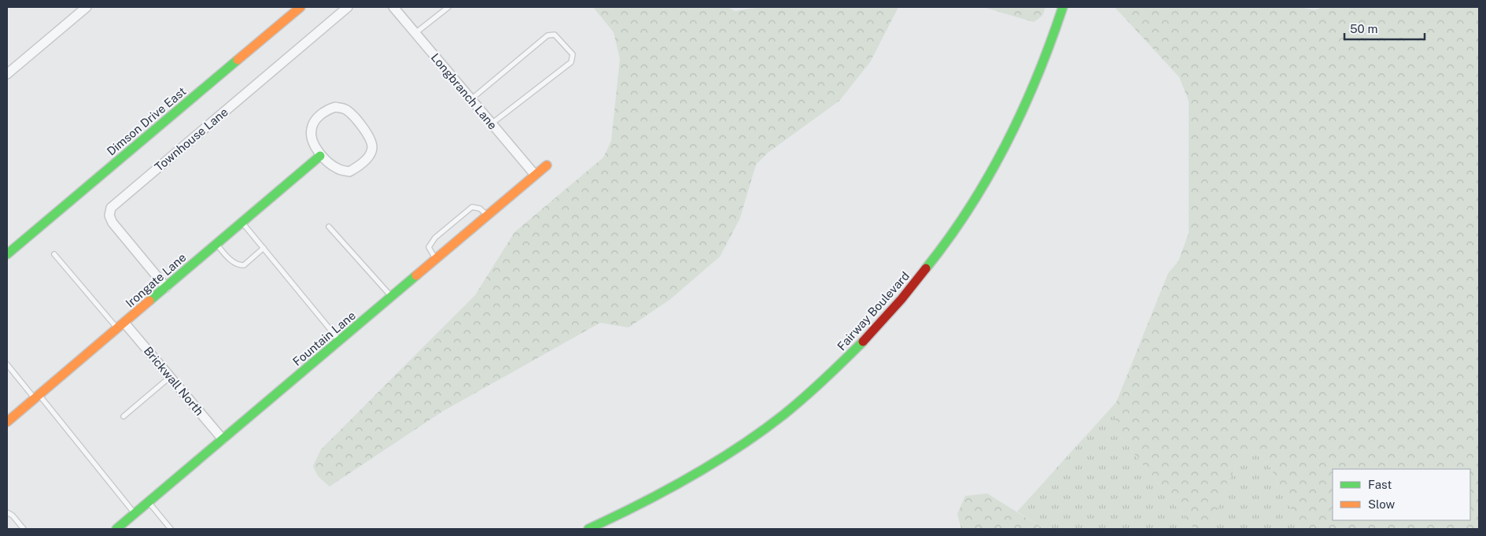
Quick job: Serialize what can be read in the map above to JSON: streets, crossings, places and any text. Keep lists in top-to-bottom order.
{
  "streets": {
    "street": [
      "Longbranch Lane",
      "Dimson Drive East",
      "Townhouse Lane",
      "Irongate Lane",
      "Fairway Boulevard",
      "Fountain Lane",
      "Brickwall North"
    ]
  },
  "crossings": [
    ["Longbranch Lane", "Fountain Lane"],
    ["Townhouse Lane", "Irongate Lane"],
    ["Irongate Lane", "Brickwall North"],
    ["Fountain Lane", "Brickwall North"]
  ],
  "legend": ["Fast", "Slow"],
  "scale_bar": "50 m"
}
